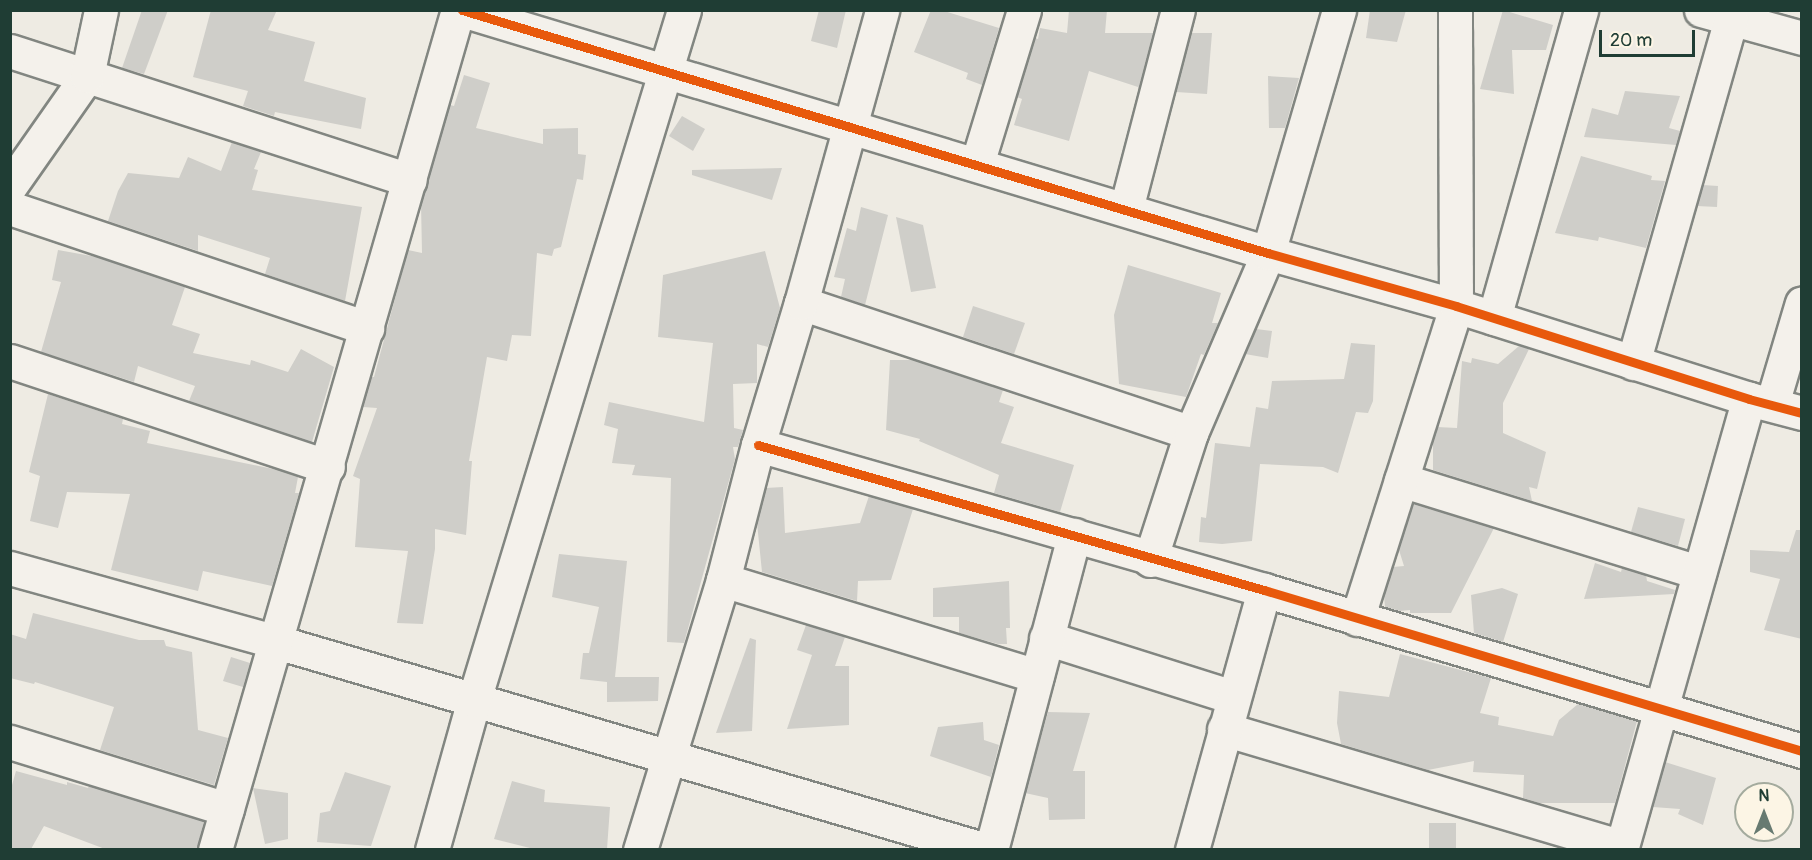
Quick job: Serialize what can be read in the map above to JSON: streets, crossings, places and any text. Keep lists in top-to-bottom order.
{
  "scale_bar": "20 m",
  "north": "top"
}
